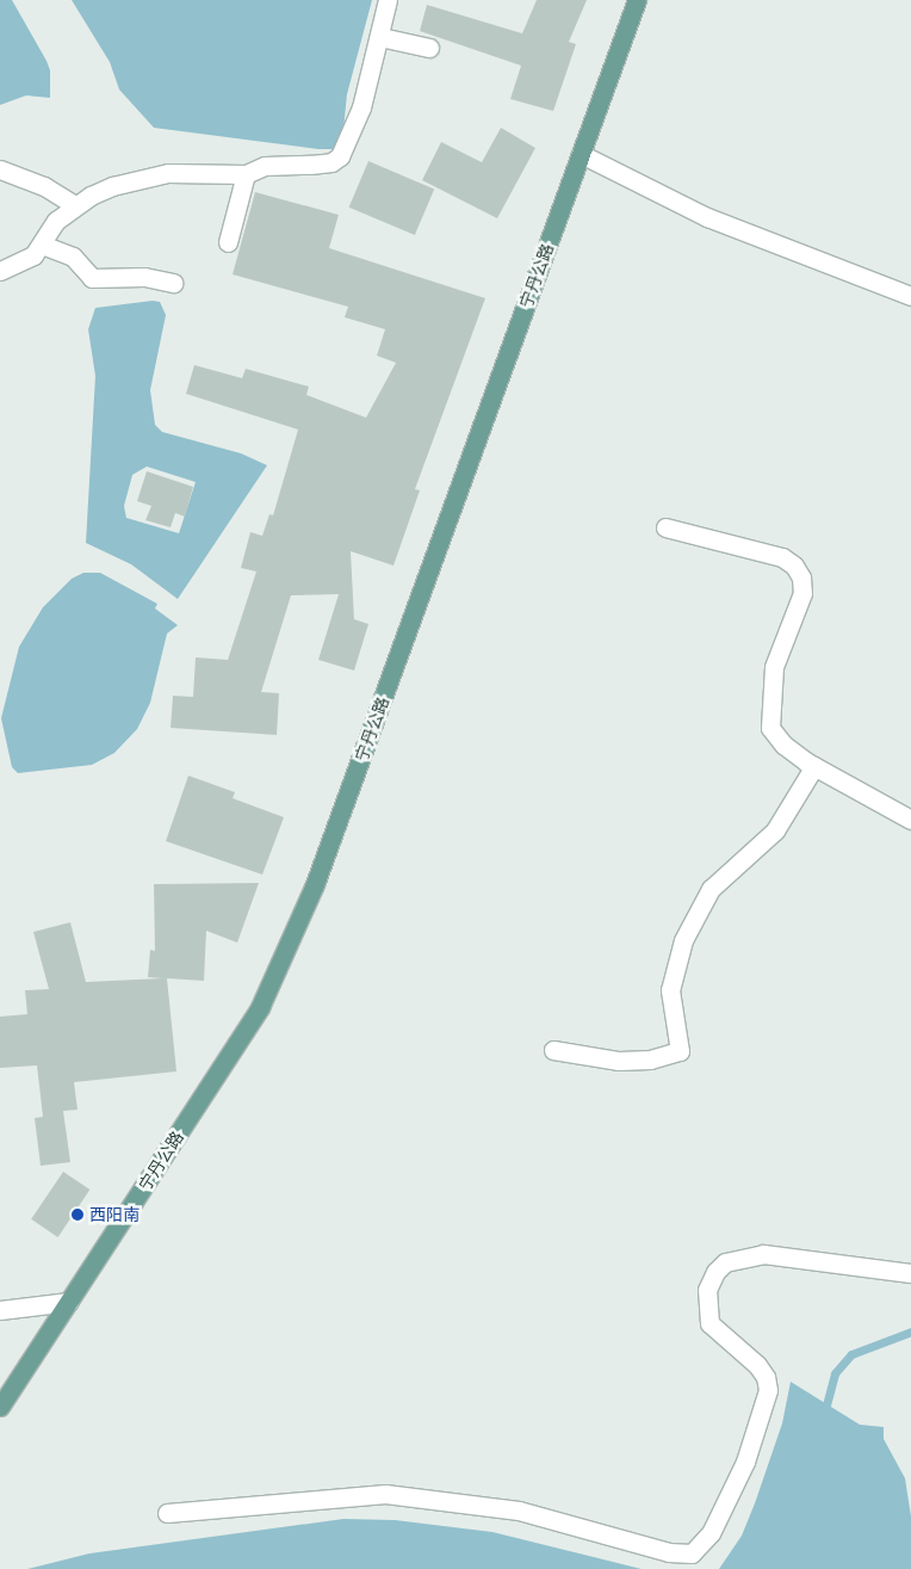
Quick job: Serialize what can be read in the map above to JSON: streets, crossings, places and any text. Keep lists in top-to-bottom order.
{
  "streets": {
    "main road": ["宁丹公路"]
  },
  "places": ["西阳南"]
}
